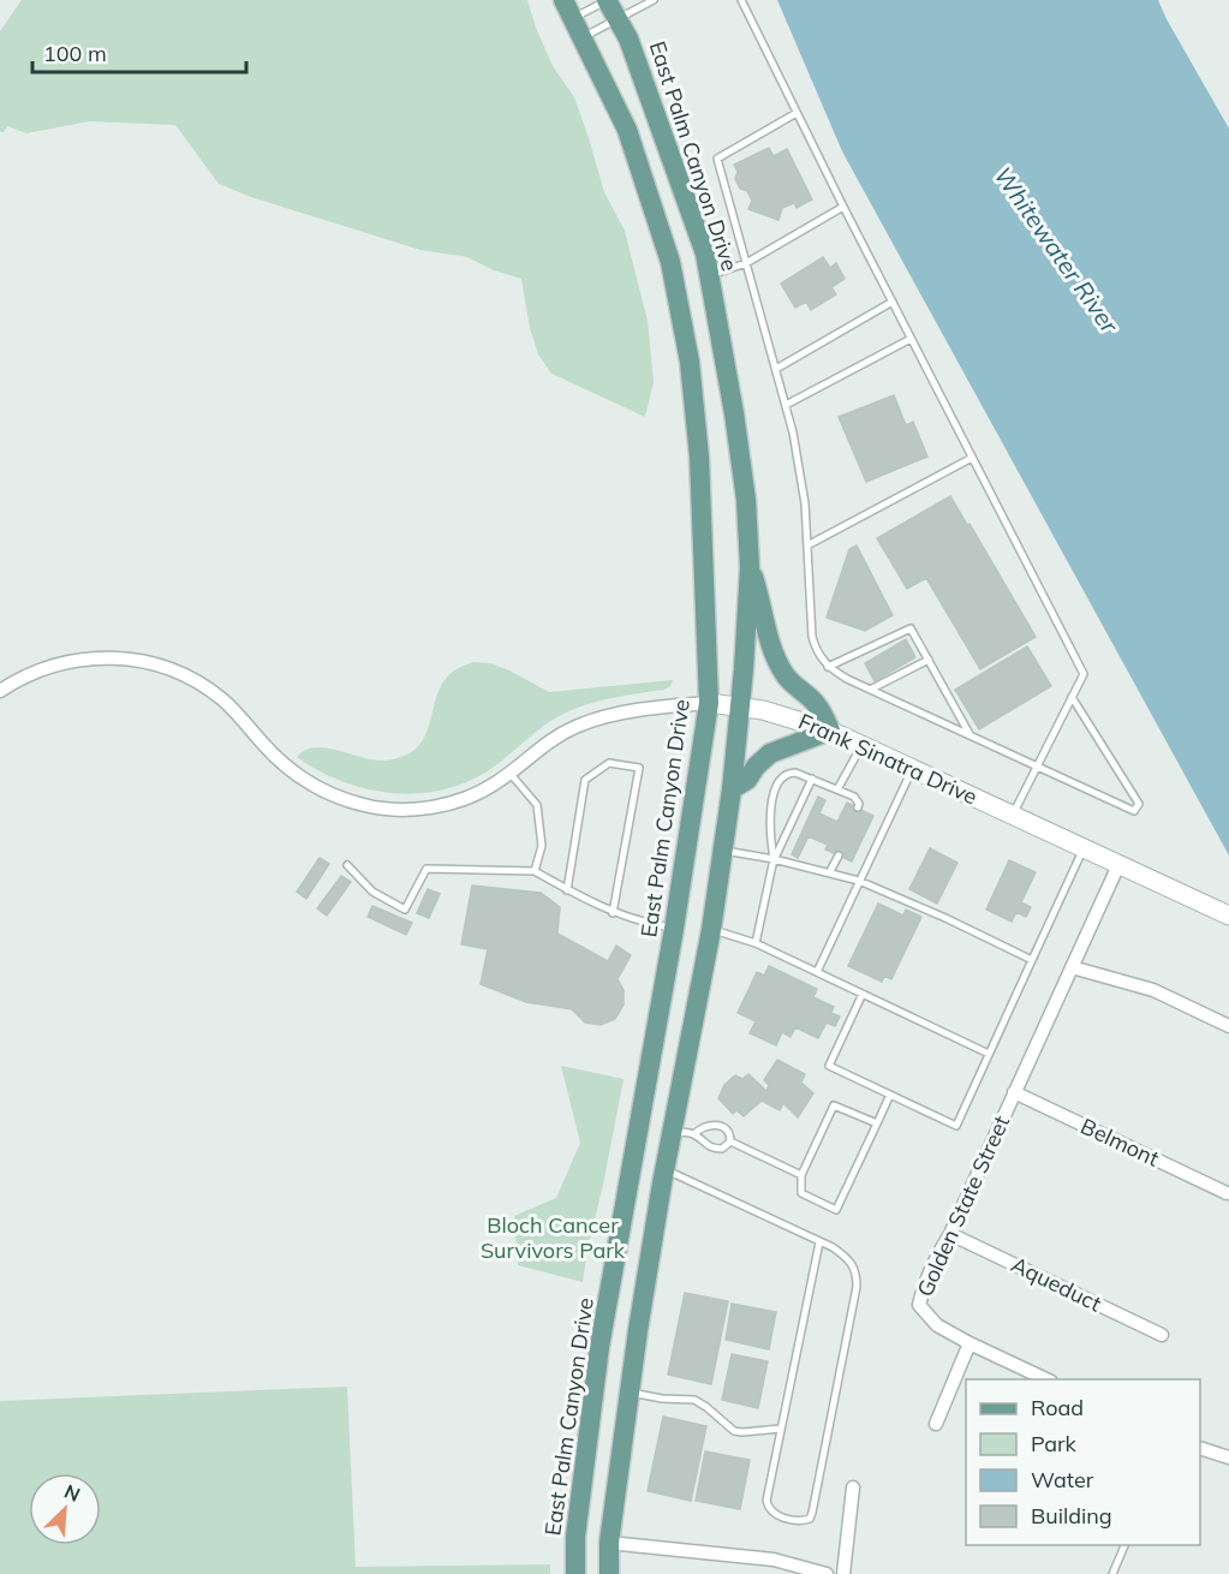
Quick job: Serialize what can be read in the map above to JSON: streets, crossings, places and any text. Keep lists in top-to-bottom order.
{
  "streets": {
    "main road": ["East Palm Canyon Drive", "Frank Sinatra Drive"],
    "street": ["Belmont", "Golden State Street", "Aqueduct"]
  },
  "crossings": [
    ["East Palm Canyon Drive", "Frank Sinatra Drive"],
    ["Frank Sinatra Drive", "Golden State Street"],
    ["Belmont", "Golden State Street"],
    ["Golden State Street", "Aqueduct"]
  ],
  "water": ["Whitewater River"],
  "parks": ["Bloch Cancer Survivors Park"],
  "legend": [
    "Road",
    "Park",
    "Water",
    "Building"
  ],
  "scale_bar": "100 m",
  "north": "top right"
}
